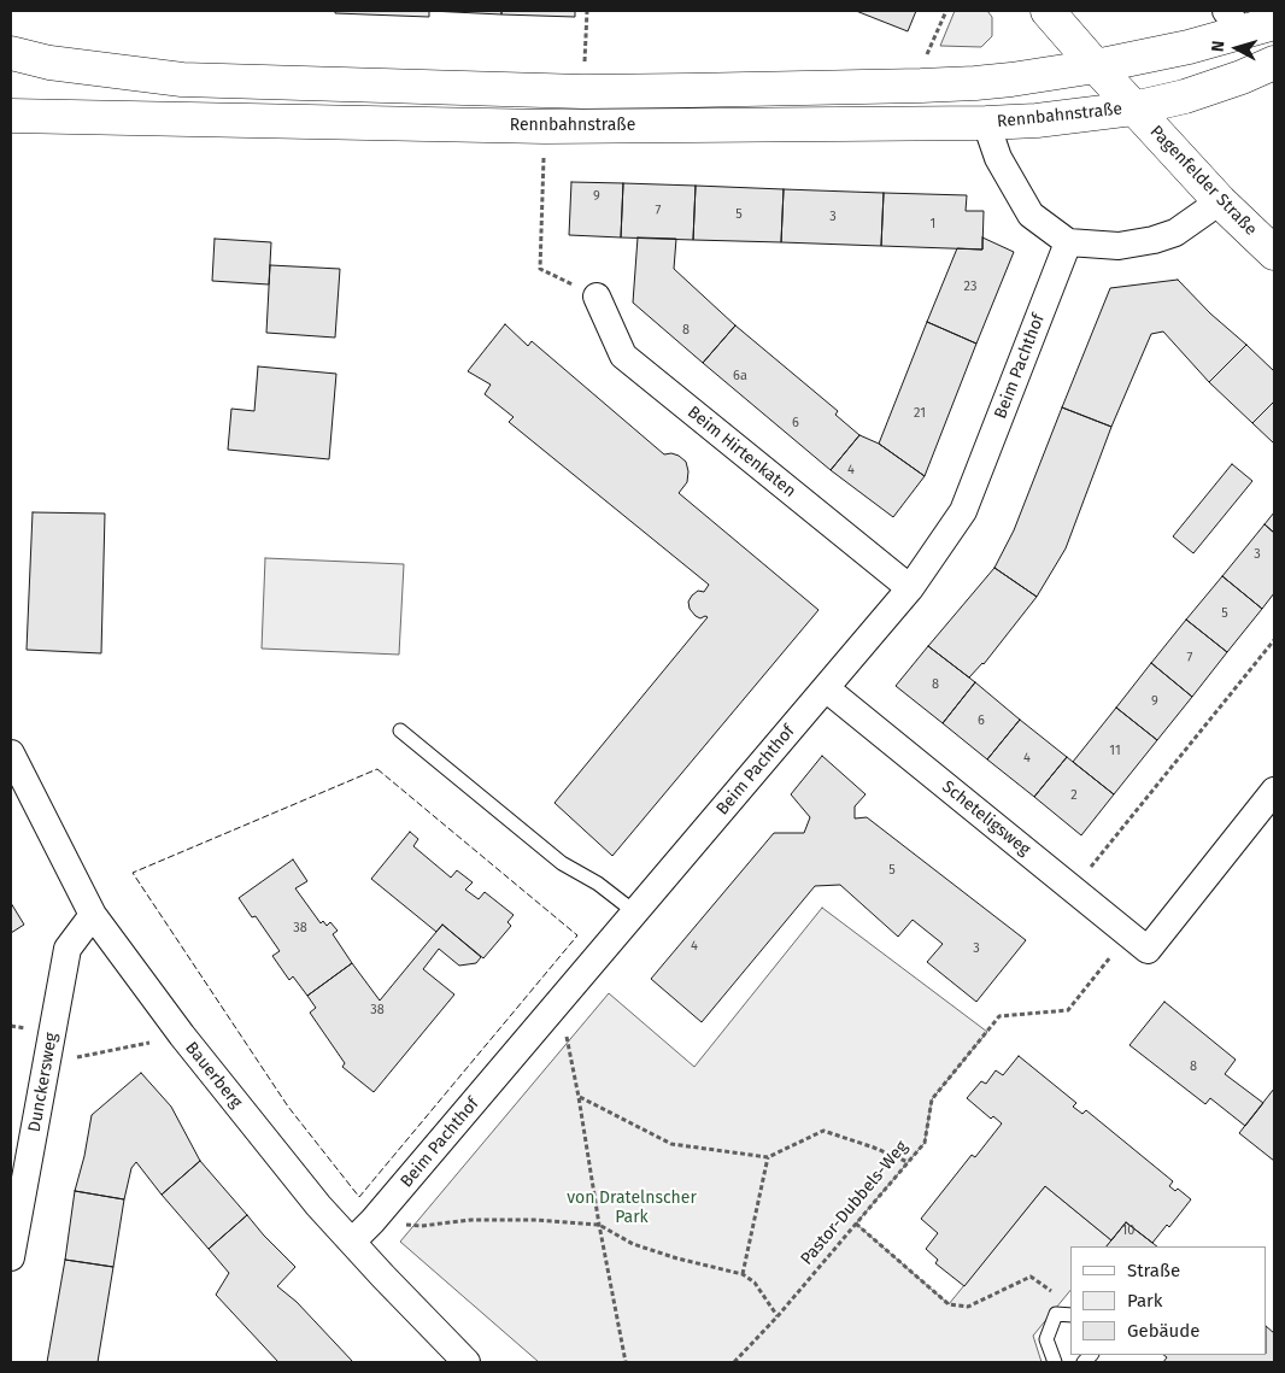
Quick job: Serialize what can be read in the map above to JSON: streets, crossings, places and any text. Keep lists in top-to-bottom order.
{
  "streets": {
    "main road": ["Rennbahnstraße", "Pagenfelder Straße"],
    "street": [
      "Beim Pachthof",
      "Beim Hirtenkaten",
      "Scheteligsweg",
      "Bauerberg",
      "Dunckersweg"
    ],
    "path": ["Pastor-Dubbels-Weg"]
  },
  "crossings": [
    ["Rennbahnstraße", "Pagenfelder Straße"],
    ["Beim Pachthof", "Beim Hirtenkaten"],
    ["Beim Pachthof", "Scheteligsweg"],
    ["Beim Pachthof", "Bauerberg"],
    ["Scheteligsweg", "Pastor-Dubbels-Weg"],
    ["Bauerberg", "Dunckersweg"]
  ],
  "parks": ["von Dratelnscher Park"],
  "house_numbers": [
    "9",
    "7",
    "5",
    "3",
    "1",
    "23",
    "8",
    "6a",
    "21",
    "6",
    "4",
    "3",
    "5",
    "7",
    "8",
    "9",
    "6",
    "11",
    "4",
    "2",
    "5",
    "38",
    "4",
    "3",
    "38",
    "8",
    "10"
  ],
  "legend": ["Straße", "Park", "Gebäude"],
  "north": "left"
}
